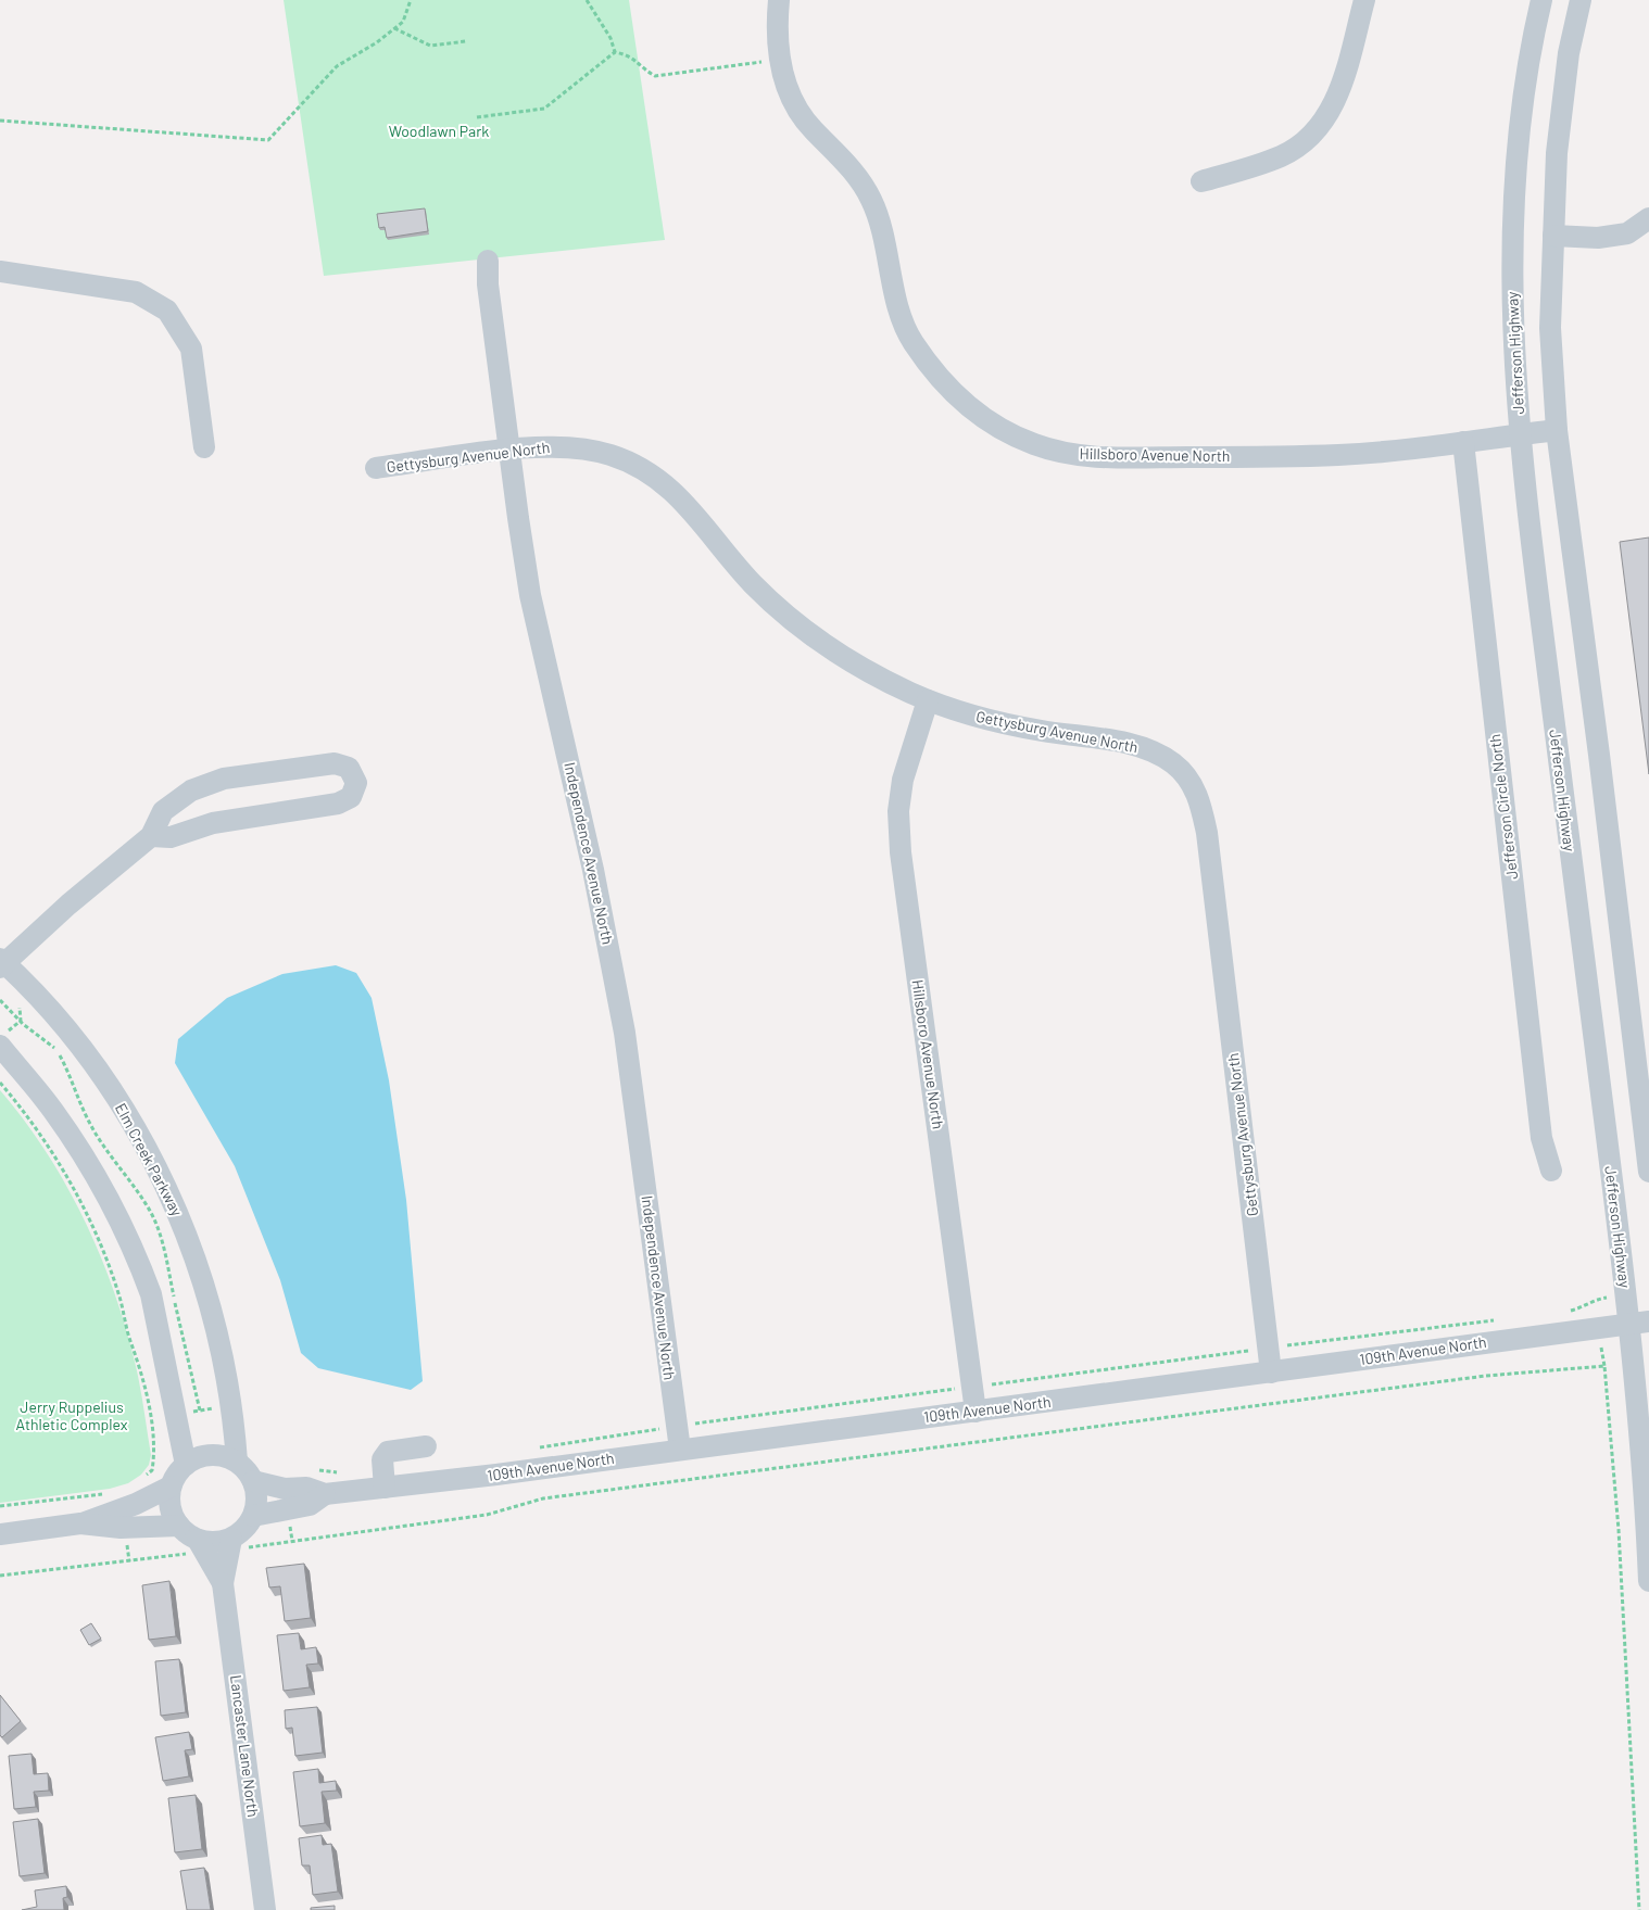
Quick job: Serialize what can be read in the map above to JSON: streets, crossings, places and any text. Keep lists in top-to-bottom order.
{
  "streets": {
    "street": [
      "Jefferson Highway",
      "Hillsboro Avenue North",
      "Gettysburg Avenue North",
      "Jefferson Circle North",
      "Independence Avenue North",
      "Elm Creek Parkway",
      "109th Avenue North",
      "Lancaster Lane North"
    ]
  },
  "crossings": [
    ["Jefferson Highway", "Hillsboro Avenue North"],
    ["Jefferson Highway", "109th Avenue North"],
    ["Hillsboro Avenue North", "Gettysburg Avenue North"],
    ["Hillsboro Avenue North", "Jefferson Circle North"],
    ["Hillsboro Avenue North", "109th Avenue North"],
    ["Gettysburg Avenue North", "Independence Avenue North"],
    ["Gettysburg Avenue North", "109th Avenue North"],
    ["Independence Avenue North", "109th Avenue North"],
    ["Elm Creek Parkway", "109th Avenue North"],
    ["Elm Creek Parkway", "Lancaster Lane North"],
    ["109th Avenue North", "Lancaster Lane North"]
  ],
  "parks": ["Woodlawn Park", "Jerry Ruppelius Athletic Complex"]
}
